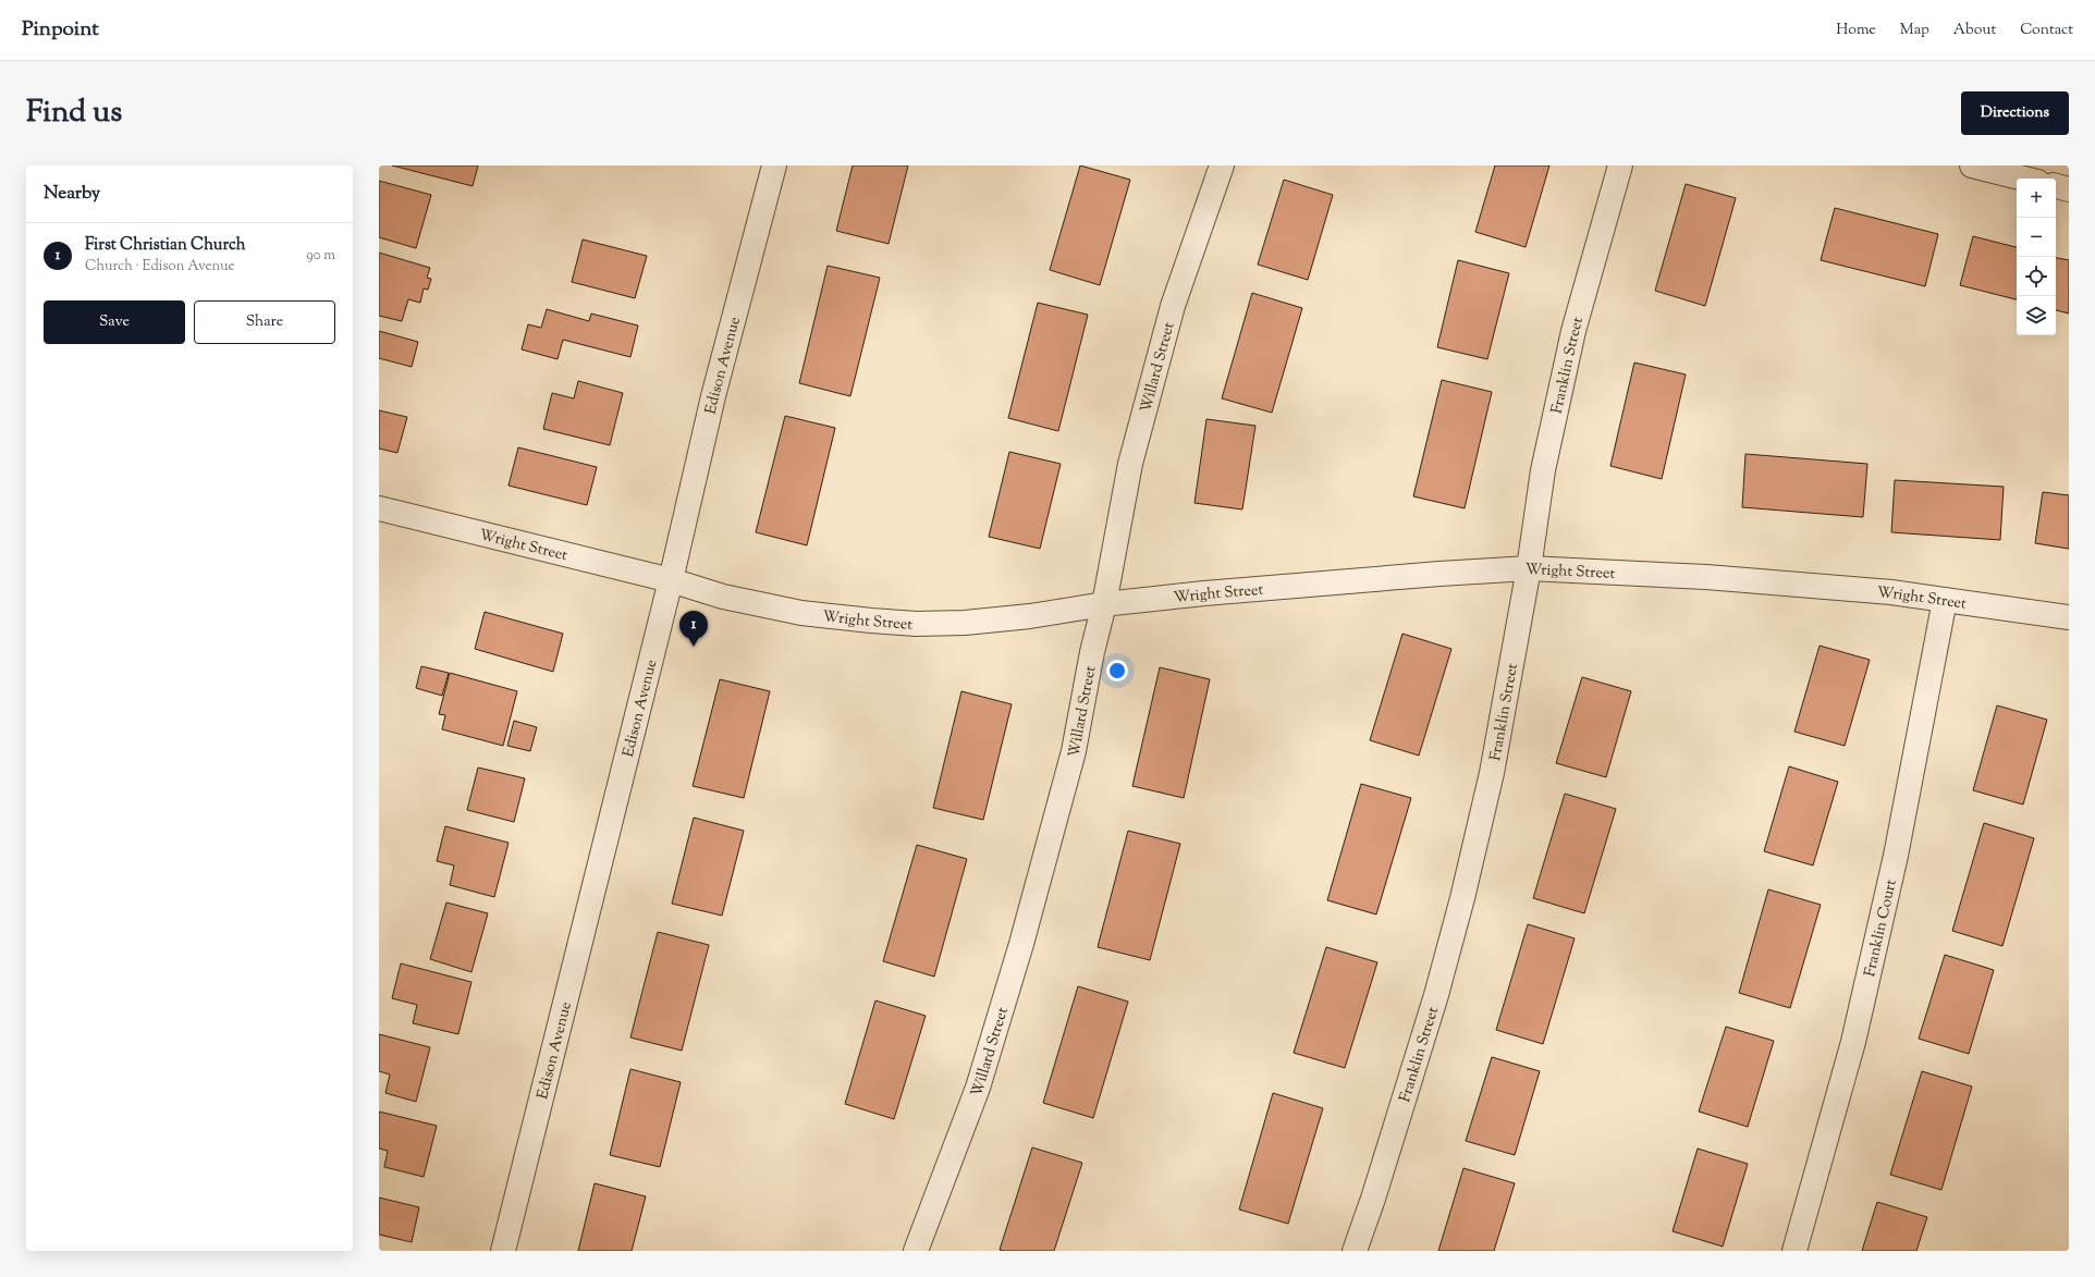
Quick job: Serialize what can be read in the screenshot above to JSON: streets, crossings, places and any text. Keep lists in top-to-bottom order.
{
  "streets": {
    "street": [
      "Franklin Street",
      "Edison Avenue",
      "Willard Street",
      "Wright Street",
      "Franklin Court"
    ]
  },
  "crossings": [
    ["Franklin Street", "Wright Street"],
    ["Edison Avenue", "Wright Street"],
    ["Willard Street", "Wright Street"],
    ["Wright Street", "Franklin Court"]
  ],
  "page": {
    "header": "Pinpoint",
    "nav": [
      "Home",
      "Map",
      "About",
      "Contact"
    ],
    "title": "Find us",
    "buttons": [
      "Directions",
      ["Save", "Share"]
    ],
    "heading": "Nearby",
    "map_buttons": ["+", "−"],
    "list": [
      {
        "mark": "1",
        "name": "First Christian Church",
        "note": "Church · Edison Avenue",
        "value": "90 m"
      }
    ],
    "pins": "1"
  }
}
